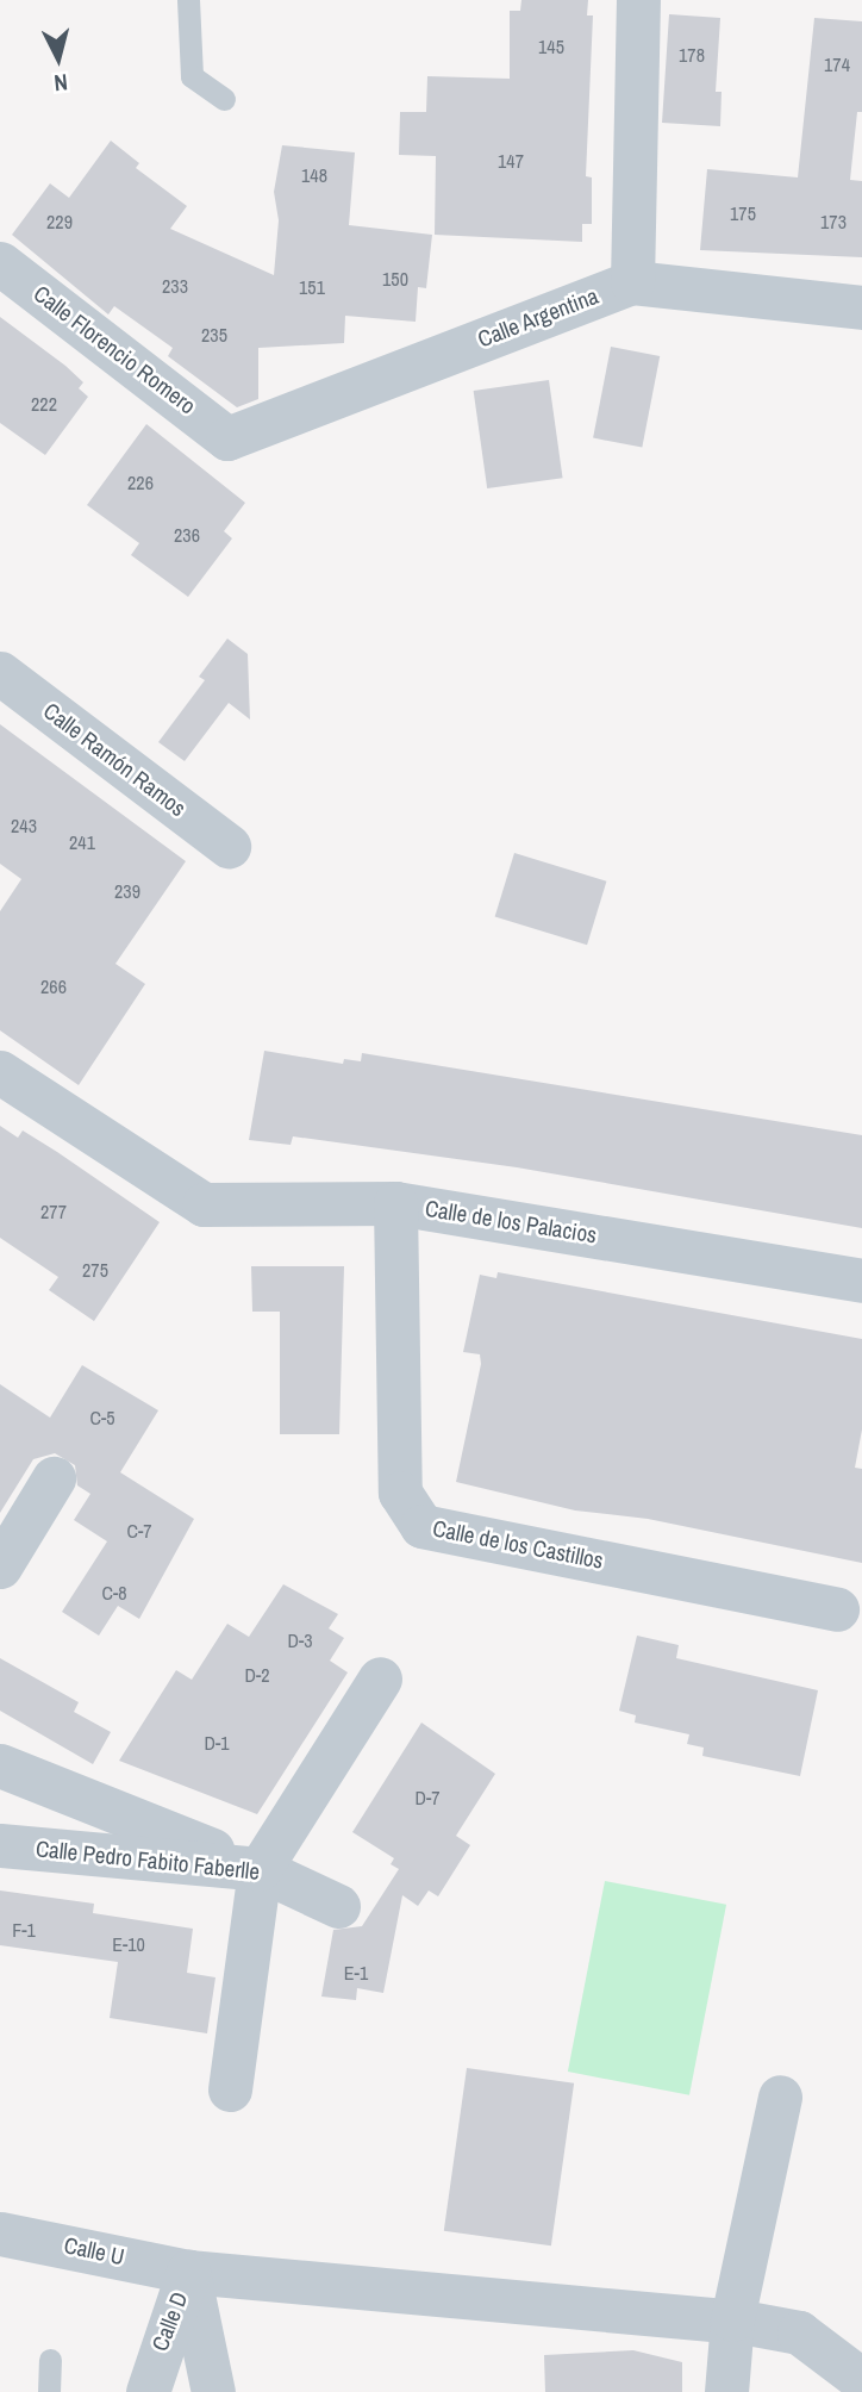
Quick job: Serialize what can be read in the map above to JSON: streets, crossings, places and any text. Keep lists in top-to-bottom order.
{
  "streets": {
    "street": [
      "Calle Argentina",
      "Calle Florencio Romero",
      "Calle Ramón Ramos",
      "Calle de los Palacios",
      "Calle de los Castillos",
      "Calle Pedro Fabito Faberlle",
      "Calle U",
      "Calle D"
    ]
  },
  "crossings": [
    ["Calle Argentina", "Calle Florencio Romero"],
    ["Calle de los Palacios", "Calle de los Castillos"],
    ["Calle U", "Calle D"]
  ],
  "house_numbers": [
    "145",
    "178",
    "174",
    "147",
    "148",
    "175",
    "229",
    "173",
    "150",
    "233",
    "151",
    "235",
    "222",
    "226",
    "236",
    "243",
    "241",
    "239",
    "266",
    "277",
    "275",
    "C-5",
    "C-7",
    "C-8",
    "D-3",
    "D-2",
    "D-1",
    "D-7",
    "F-1",
    "E-10",
    "E-1"
  ],
  "north": "bottom"
}
